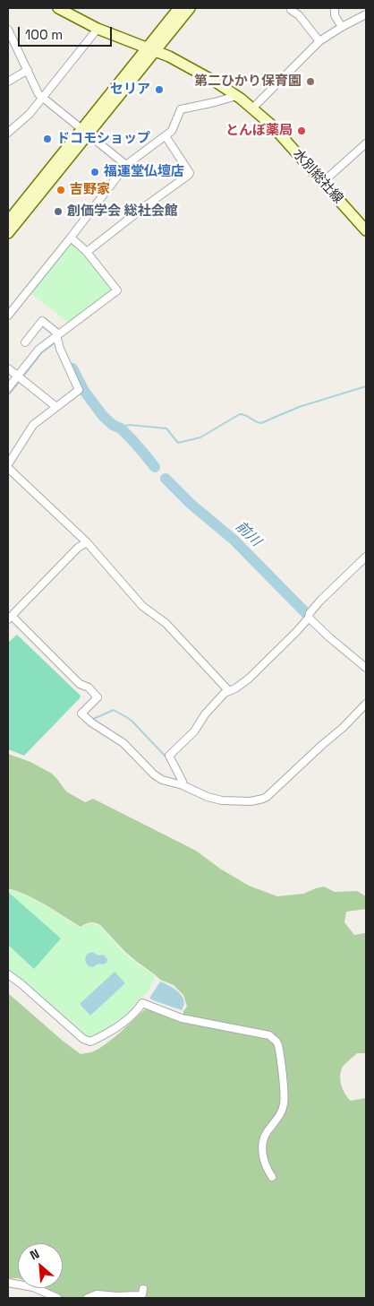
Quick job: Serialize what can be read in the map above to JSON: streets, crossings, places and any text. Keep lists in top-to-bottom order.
{
  "streets": {
    "street": ["水別総社線"]
  },
  "water": ["前川"],
  "places": [
    "第二ひかり保育園",
    "セリア",
    "とんぼ薬局",
    "ドコモショップ",
    "福運堂仏壇店",
    "吉野家",
    "創価学会 総社会館"
  ],
  "scale_bar": "100 m",
  "north": "top left"
}
